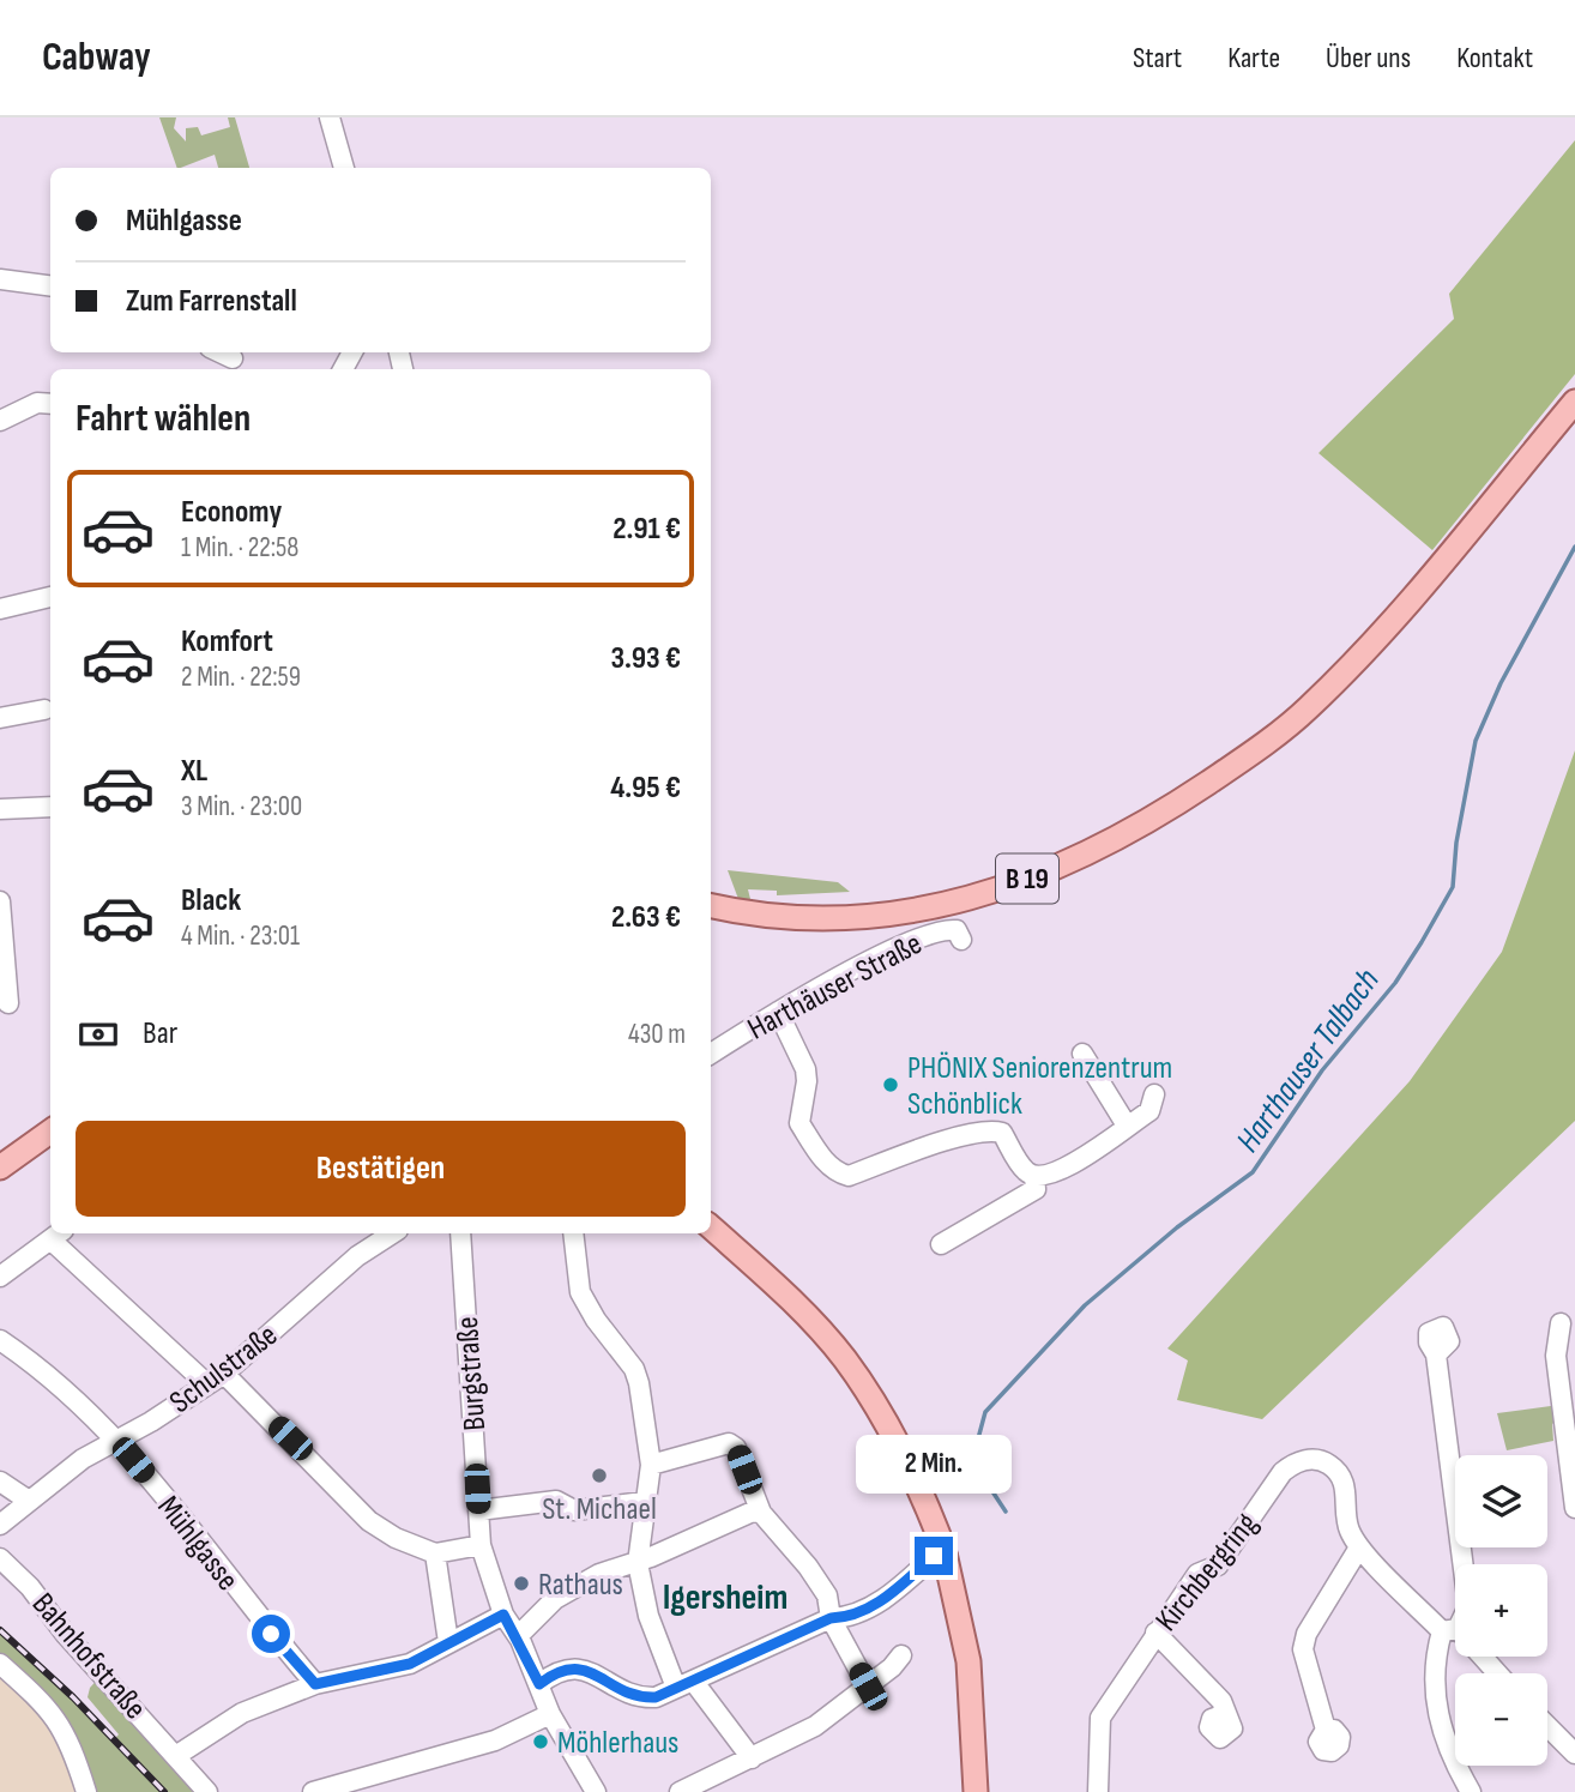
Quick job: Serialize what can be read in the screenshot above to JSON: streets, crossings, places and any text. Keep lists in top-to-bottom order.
{
  "streets": {
    "main road": ["B 19"],
    "street": [
      "Harthäuser Straße",
      "Schulstraße",
      "Burgstraße",
      "Mühlgasse",
      "Kirchbergring",
      "Bahnhofstraße"
    ]
  },
  "crossings": [
    ["Schulstraße", "Mühlgasse"]
  ],
  "districts": ["Igersheim"],
  "water": ["Harthauser Talbach"],
  "places": [
    "PHÖNIX Seniorenzentrum Schönblick",
    "St. Michael",
    "Rathaus",
    "Möhlerhaus"
  ],
  "page": {
    "header": "Cabway",
    "nav": [
      "Start",
      "Karte",
      "Über uns",
      "Kontakt"
    ],
    "banner": ["Mühlgasse", "Zum Farrenstall"],
    "heading": "Fahrt wählen",
    "list": [
      {
        "name": "Economy",
        "note": "1 Min. · 22:58",
        "value": "2.91 €"
      },
      {
        "name": "Komfort",
        "note": "2 Min. · 22:59",
        "value": "3.93 €"
      },
      {
        "name": "XL",
        "note": "3 Min. · 23:00",
        "value": "4.95 €"
      },
      {
        "name": "Black",
        "note": "4 Min. · 23:01",
        "value": "2.63 €"
      }
    ],
    "pay": ["Bar", "430 m"],
    "buttons": "Bestätigen",
    "bubble": "2 Min.",
    "map_buttons": ["+", "−"]
  }
}
